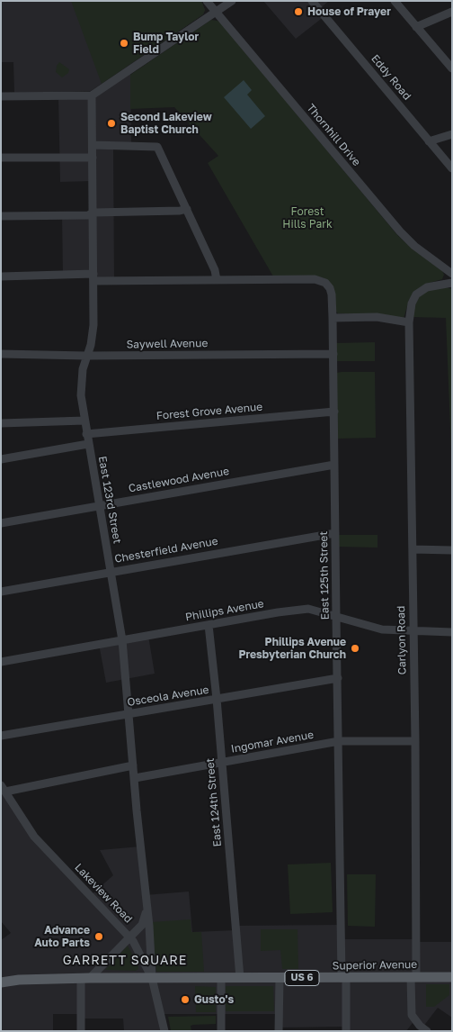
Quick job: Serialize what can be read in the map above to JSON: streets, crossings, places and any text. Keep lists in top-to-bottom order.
{
  "streets": {
    "main road": ["Superior Avenue", "US 6"],
    "street": [
      "Eddy Road",
      "Thornhill Drive",
      "Saywell Avenue",
      "Forest Grove Avenue",
      "Castlewood Avenue",
      "East 123rd Street",
      "Chesterfield Avenue",
      "East 125th Street",
      "Phillips Avenue",
      "Carlyon Road",
      "Osceola Avenue",
      "Ingomar Avenue",
      "East 124th Street",
      "Lakeview Road"
    ]
  },
  "crossings": [
    ["Saywell Avenue", "East 123rd Street"],
    ["Saywell Avenue", "East 125th Street"],
    ["Forest Grove Avenue", "East 123rd Street"],
    ["Forest Grove Avenue", "East 125th Street"],
    ["Castlewood Avenue", "East 123rd Street"],
    ["Castlewood Avenue", "East 125th Street"],
    ["East 123rd Street", "Chesterfield Avenue"],
    ["East 123rd Street", "Phillips Avenue"],
    ["East 123rd Street", "Osceola Avenue"],
    ["East 123rd Street", "Ingomar Avenue"],
    ["East 123rd Street", "Lakeview Road"],
    ["East 123rd Street", "Superior Avenue"],
    ["Chesterfield Avenue", "East 125th Street"],
    ["East 125th Street", "Phillips Avenue"],
    ["East 125th Street", "Osceola Avenue"],
    ["East 125th Street", "Ingomar Avenue"],
    ["East 125th Street", "Superior Avenue"],
    ["Phillips Avenue", "Carlyon Road"],
    ["Phillips Avenue", "East 124th Street"],
    ["Carlyon Road", "Ingomar Avenue"],
    ["Carlyon Road", "Superior Avenue"],
    ["Osceola Avenue", "East 124th Street"],
    ["Ingomar Avenue", "East 124th Street"],
    ["East 124th Street", "Superior Avenue"],
    ["Lakeview Road", "Superior Avenue"]
  ],
  "districts": ["GARRETT SQUARE"],
  "parks": ["Forest Hills Park"],
  "places": [
    "House of Prayer",
    "Bump Taylor Field",
    "Second Lakeview Baptist Church",
    "Phillips Avenue Presbyterian Church",
    "Advance Auto Parts",
    "Gusto's"
  ]
}
